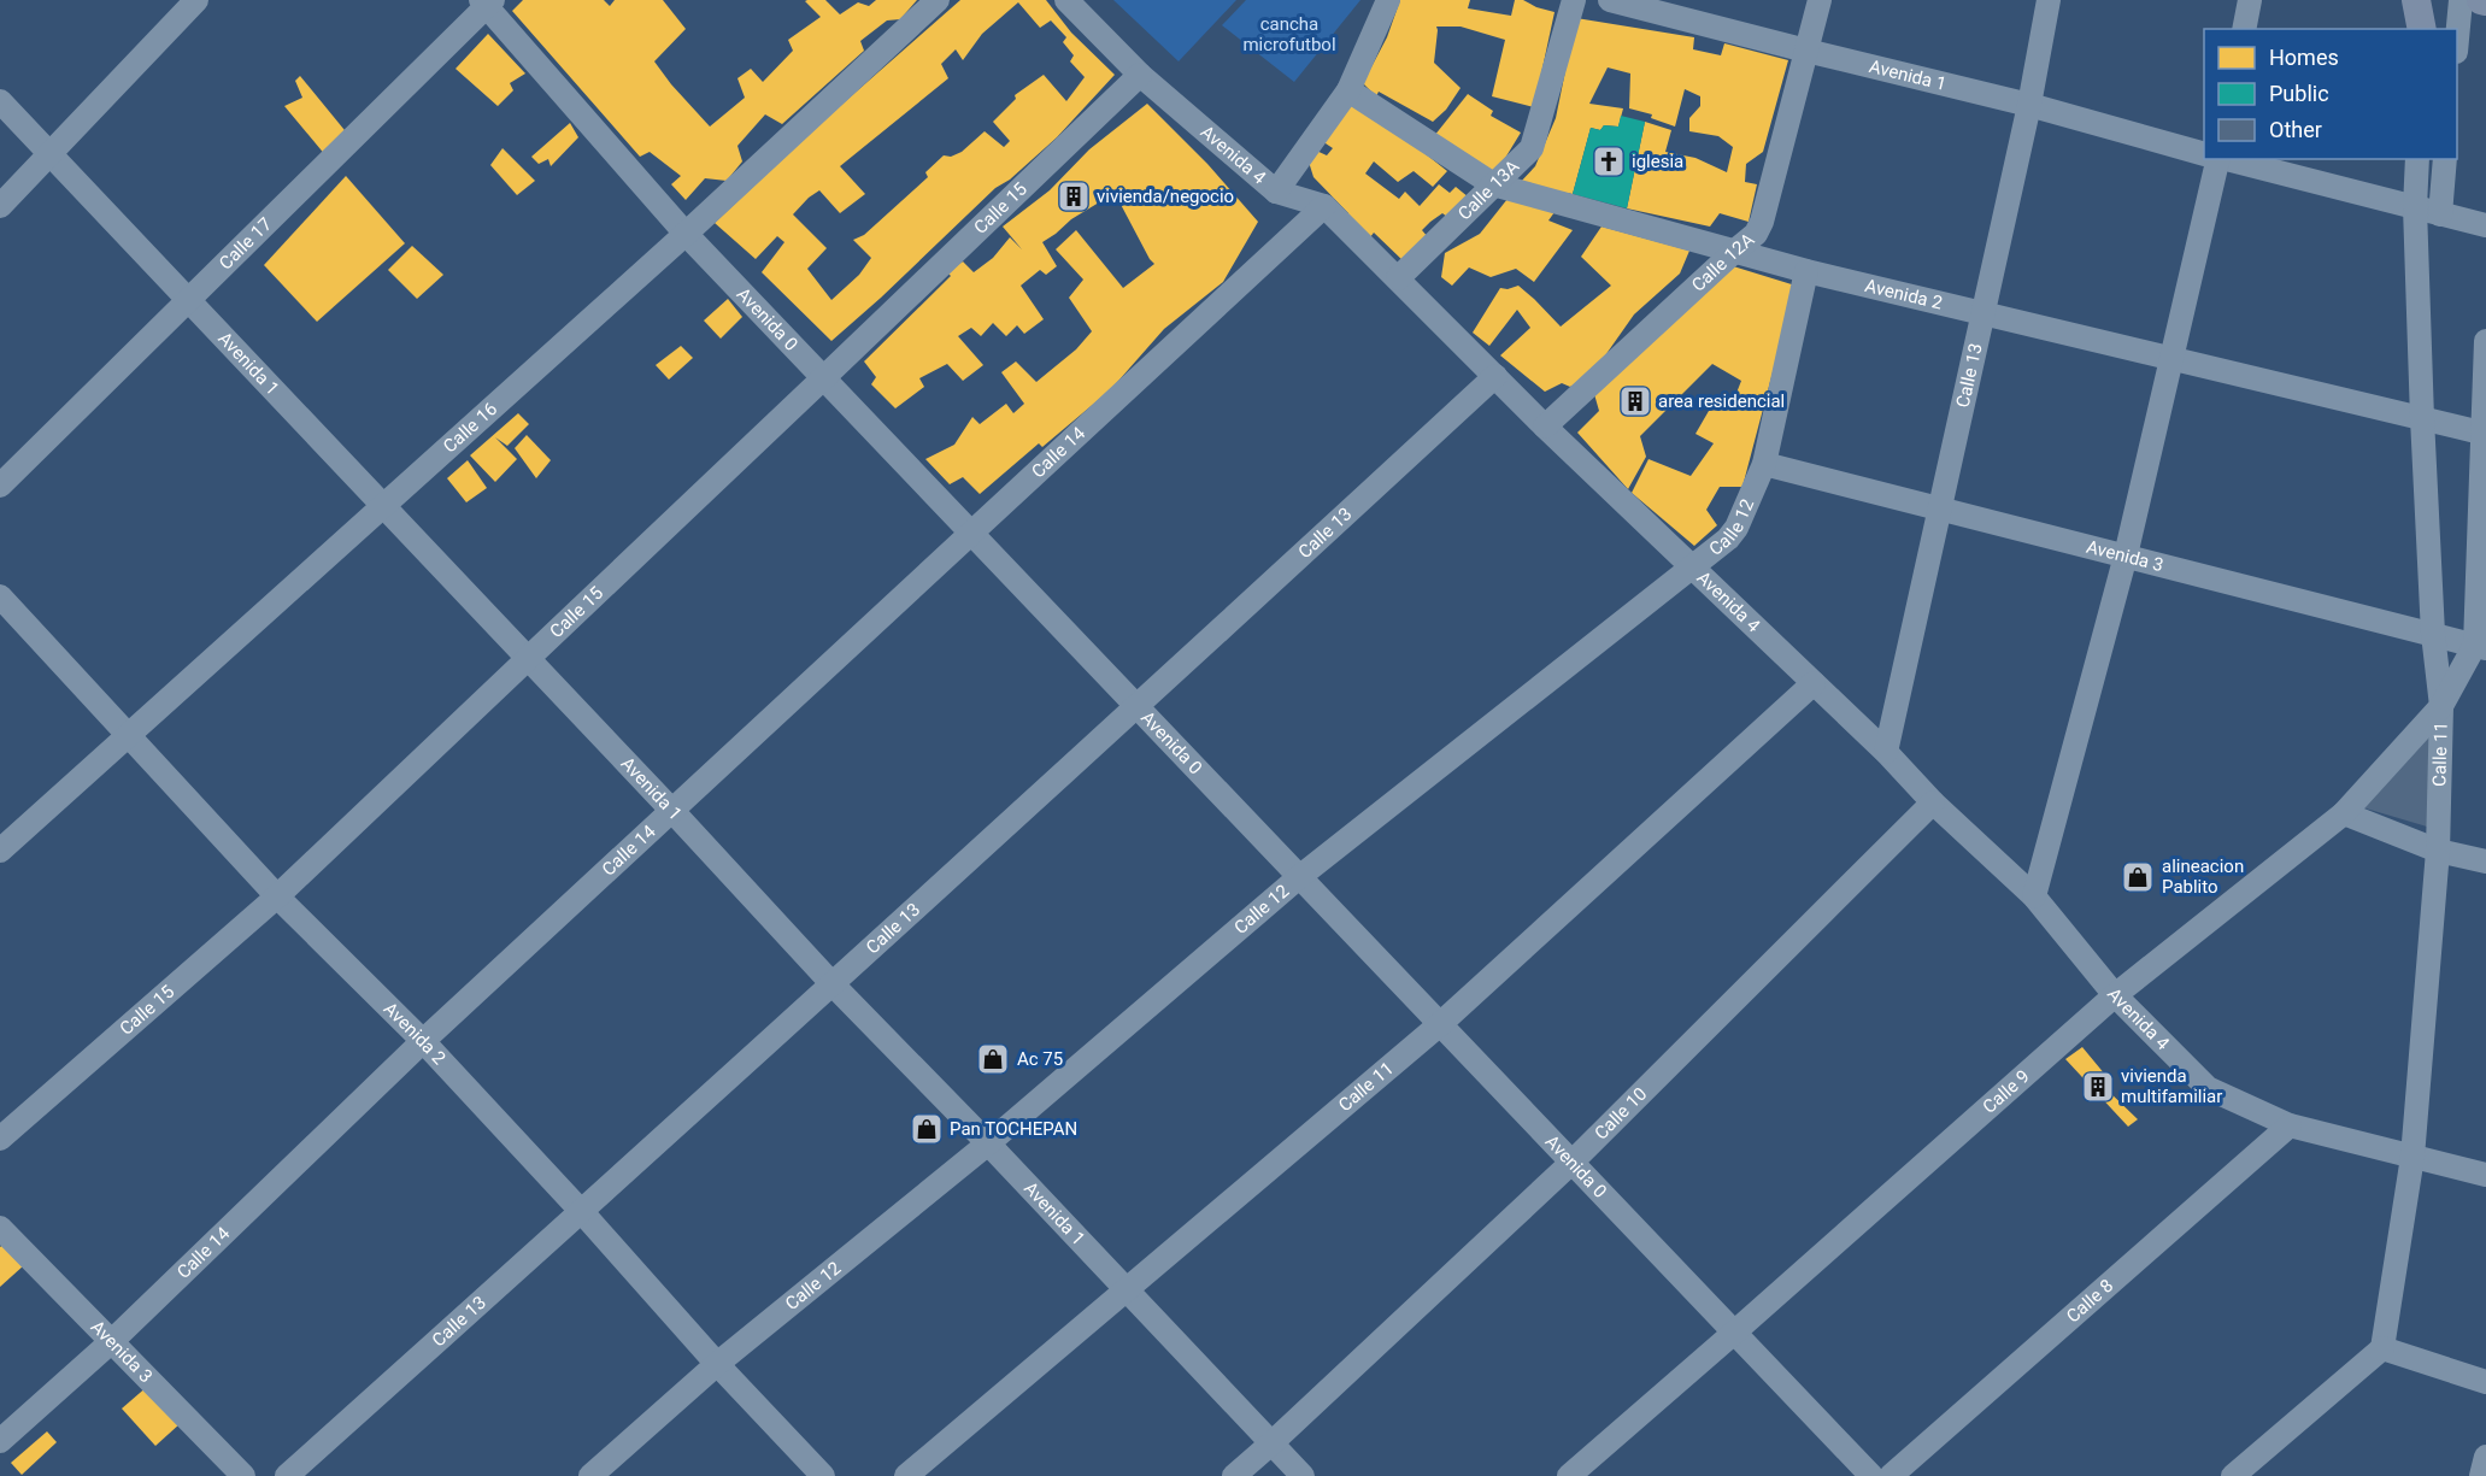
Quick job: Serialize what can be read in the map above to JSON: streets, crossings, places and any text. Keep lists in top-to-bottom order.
{
  "streets": {
    "street": [
      "Avenida 1",
      "Avenida 4",
      "Calle 13A",
      "Calle 15",
      "Calle 17",
      "Calle 12A",
      "Avenida 2",
      "Avenida 0",
      "Calle 13",
      "Calle 16",
      "Calle 14",
      "Calle 12",
      "Avenida 3",
      "Calle 11",
      "Calle 9",
      "Calle 10",
      "Calle 8"
    ]
  },
  "crossings": [
    ["Avenida 1", "Calle 15"],
    ["Avenida 1", "Calle 17"],
    ["Avenida 1", "Calle 12A"],
    ["Avenida 1", "Calle 13"],
    ["Avenida 1", "Calle 16"],
    ["Avenida 1", "Calle 14"],
    ["Avenida 1", "Calle 12"],
    ["Avenida 1", "Calle 11"],
    ["Avenida 1", "Calle 10"],
    ["Avenida 4", "Calle 13A"],
    ["Avenida 4", "Calle 15"],
    ["Avenida 4", "Calle 12A"],
    ["Avenida 4", "Calle 13"],
    ["Avenida 4", "Calle 14"],
    ["Avenida 4", "Calle 12"],
    ["Avenida 4", "Calle 11"],
    ["Avenida 4", "Calle 9"],
    ["Avenida 4", "Calle 10"],
    ["Avenida 4", "Calle 8"],
    ["Calle 13A", "Avenida 2"],
    ["Calle 15", "Avenida 2"],
    ["Calle 15", "Avenida 0"],
    ["Calle 17", "Avenida 0"],
    ["Calle 12A", "Avenida 2"],
    ["Avenida 2", "Calle 13"],
    ["Avenida 2", "Calle 16"],
    ["Avenida 2", "Calle 14"],
    ["Avenida 2", "Calle 12"],
    ["Avenida 2", "Calle 11"],
    ["Avenida 0", "Calle 13"],
    ["Avenida 0", "Calle 16"],
    ["Avenida 0", "Calle 14"],
    ["Avenida 0", "Calle 12"],
    ["Avenida 0", "Calle 11"],
    ["Avenida 0", "Calle 9"],
    ["Avenida 0", "Calle 10"],
    ["Calle 13", "Avenida 3"],
    ["Calle 14", "Avenida 3"],
    ["Calle 12", "Avenida 3"],
    ["Avenida 3", "Calle 11"],
    ["Calle 11", "Calle 9"]
  ],
  "parks": ["cancha microfutbol"],
  "places": {
    "church": ["iglesia"],
    "building": ["vivienda/negocio", "area residencial", "vivienda multifamiliar"],
    "shop": ["alineacion Pablito", "Ac 75", "Pan TOCHEPAN"]
  },
  "legend": ["Homes", "Public", "Other"]
}
